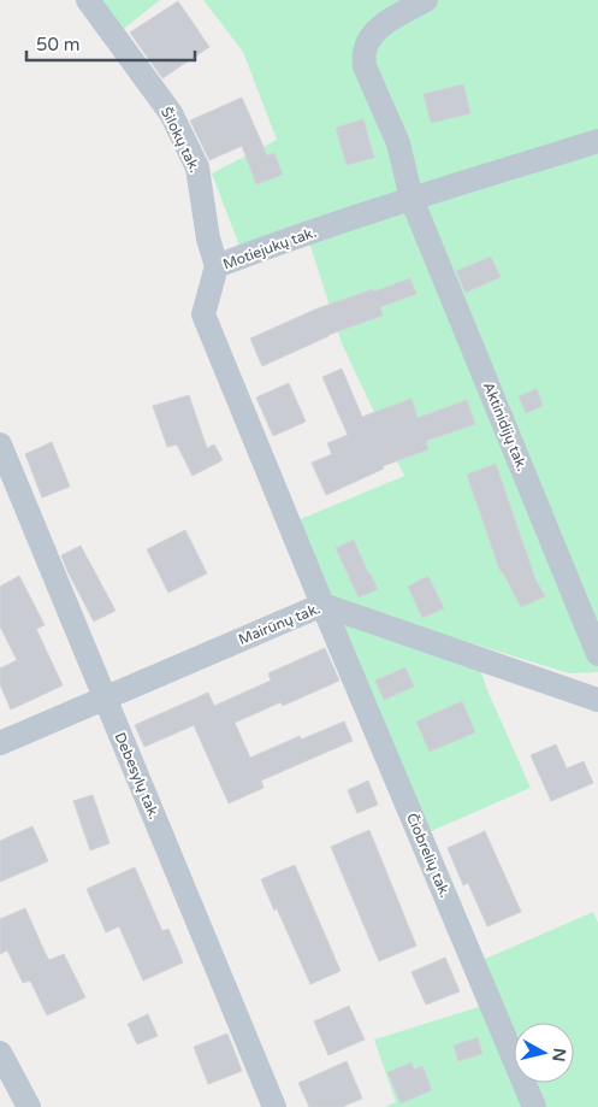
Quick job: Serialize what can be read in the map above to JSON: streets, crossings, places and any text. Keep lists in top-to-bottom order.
{
  "streets": {
    "street": [
      "Šilokų tak.",
      "Motiejukų tak.",
      "Aktinidijų tak.",
      "Mairūnų tak.",
      "Debesylų tak.",
      "Čiobrelių tak."
    ]
  },
  "crossings": [
    ["Šilokų tak.", "Motiejukų tak."],
    ["Motiejukų tak.", "Aktinidijų tak."],
    ["Motiejukų tak.", "Mairūnų tak."],
    ["Motiejukų tak.", "Čiobrelių tak."],
    ["Mairūnų tak.", "Debesylų tak."],
    ["Mairūnų tak.", "Čiobrelių tak."]
  ],
  "scale_bar": "50 m",
  "north": "right"
}
